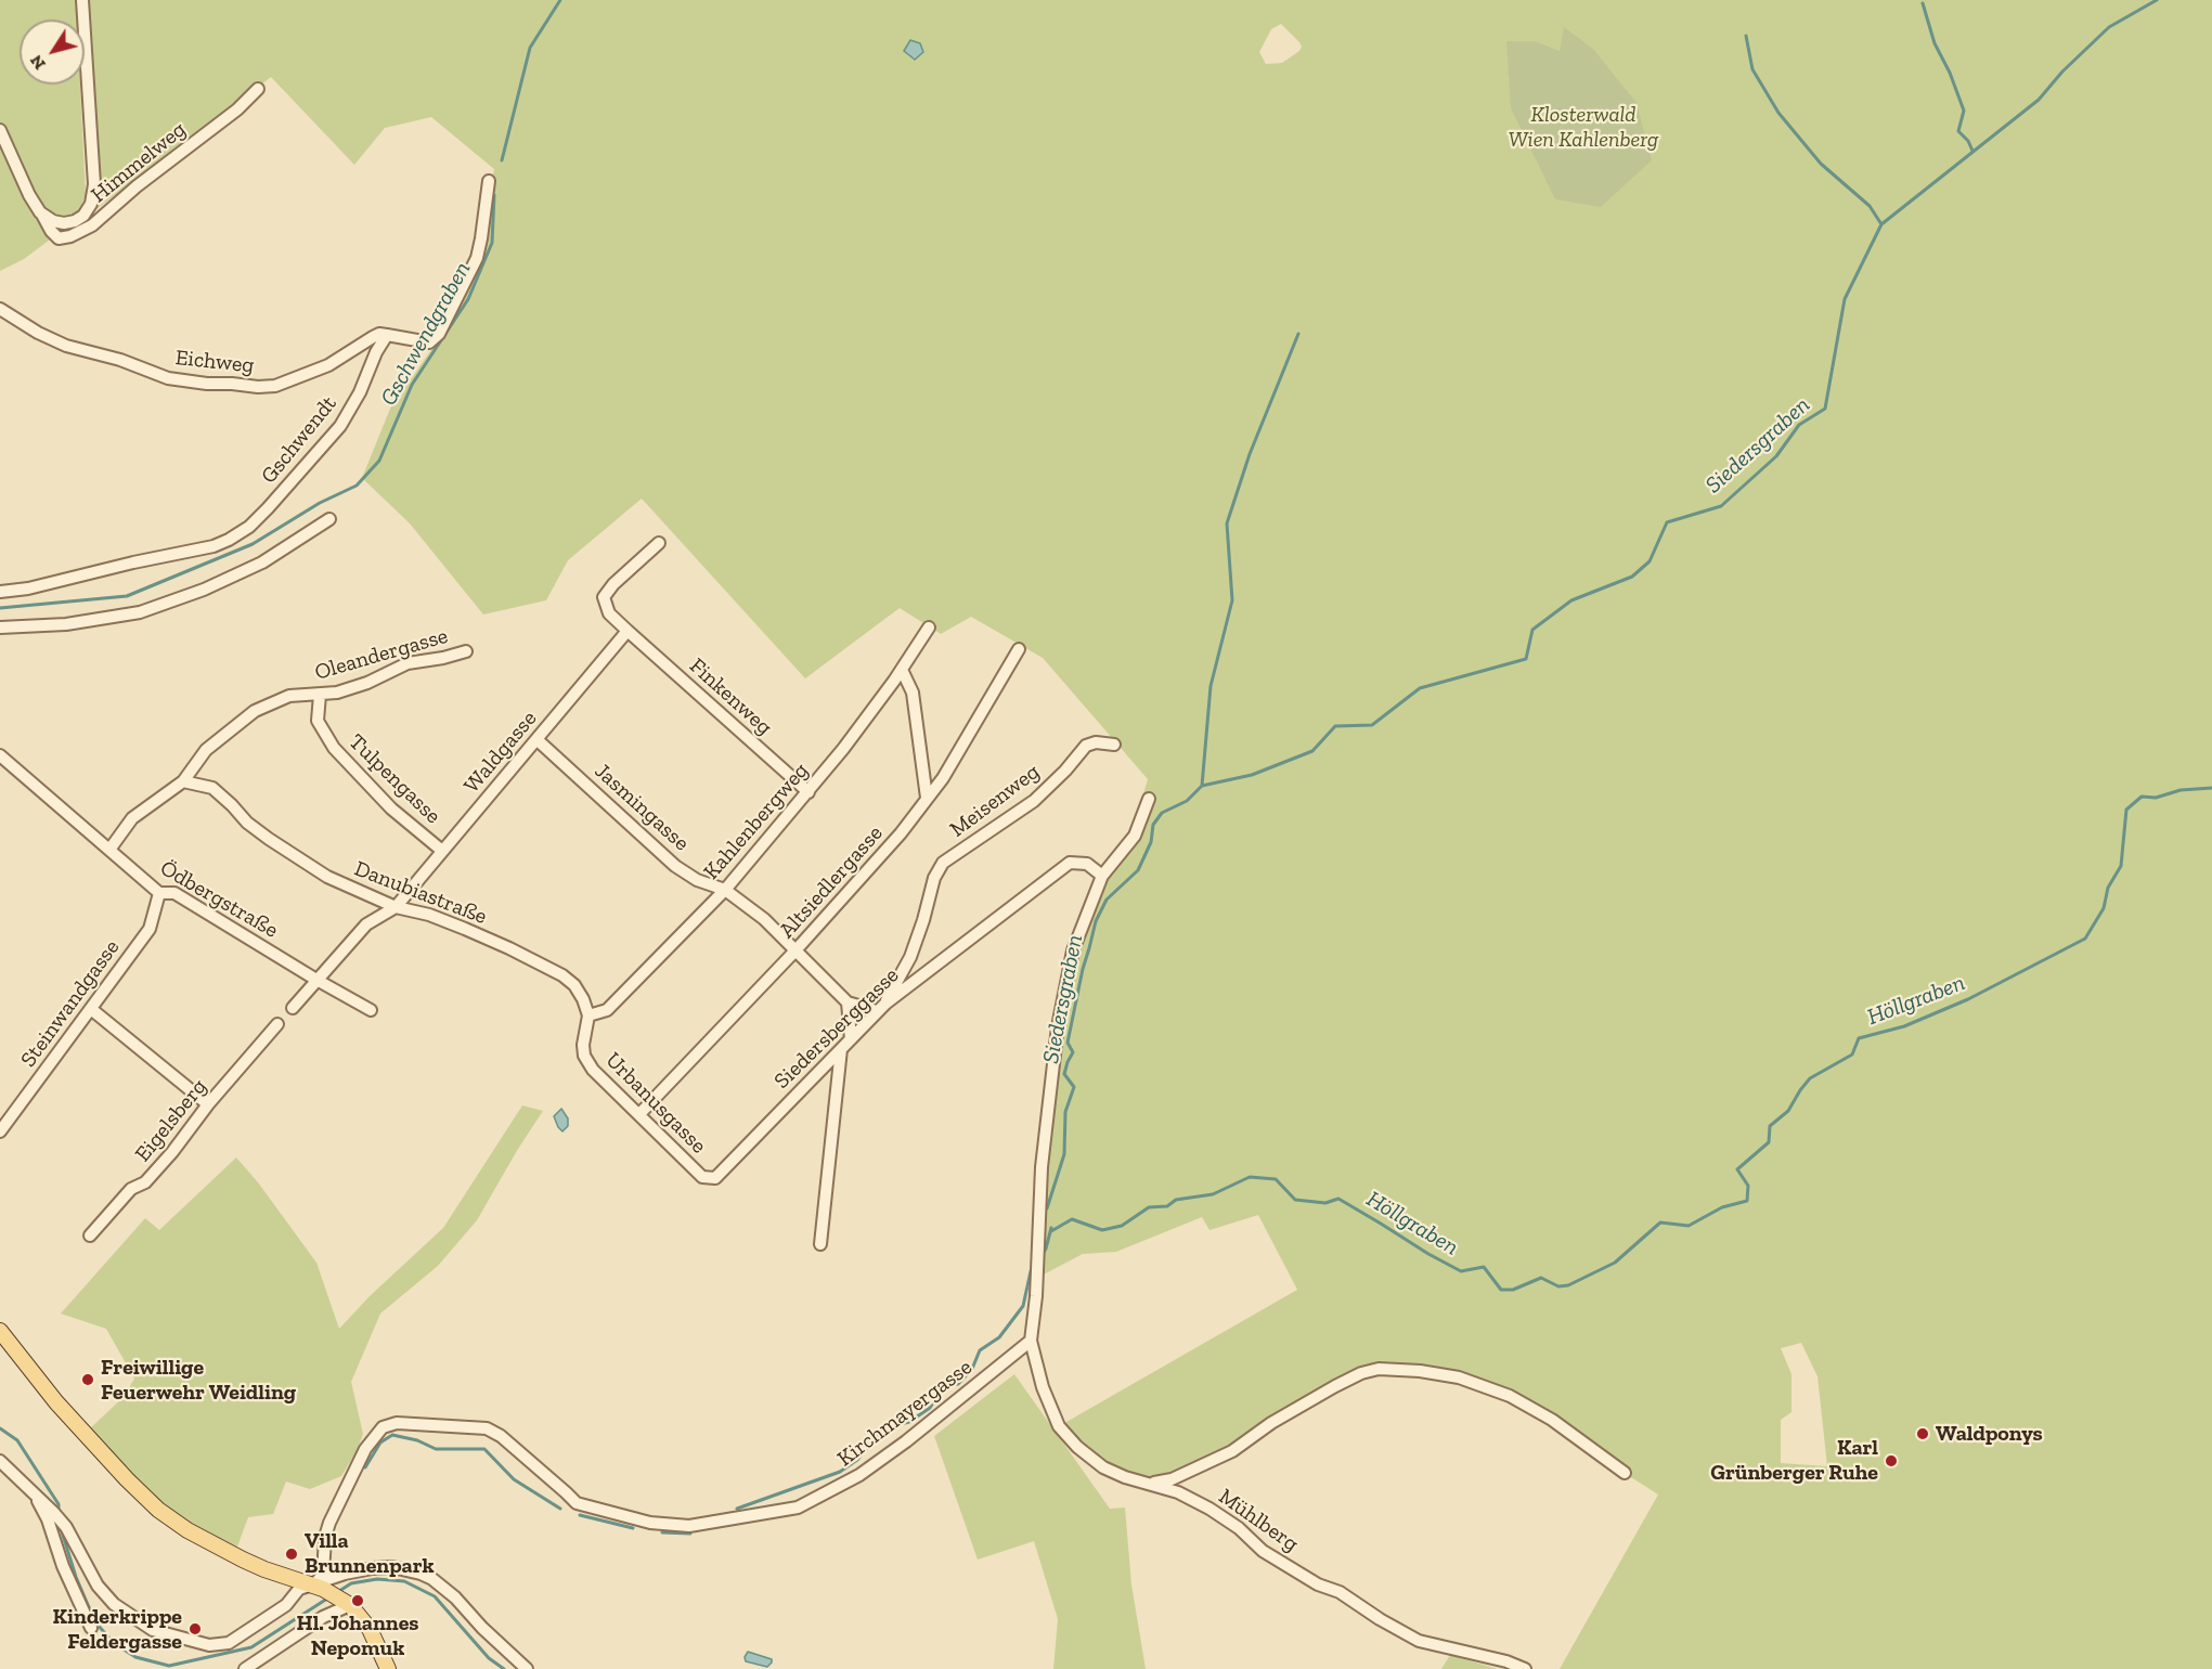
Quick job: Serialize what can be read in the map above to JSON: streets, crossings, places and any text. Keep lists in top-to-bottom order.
{
  "streets": {
    "street": [
      "Himmelweg",
      "Eichweg",
      "Gschwendt",
      "Oleandergasse",
      "Finkenweg",
      "Waldgasse",
      "Tulpengasse",
      "Meisenweg",
      "Jasmingasse",
      "Kahlenbergweg",
      "Altsiedlergasse",
      "Danubiastraße",
      "Ödbergstraße",
      "Steinwandgasse",
      "Siedersberggasse",
      "Urbanusgasse",
      "Eigelsberg",
      "Kirchmayergasse",
      "Mühlberg"
    ]
  },
  "crossings": [
    ["Eichweg", "Gschwendt"],
    ["Oleandergasse", "Tulpengasse"],
    ["Oleandergasse", "Danubiastraße"],
    ["Finkenweg", "Waldgasse"],
    ["Finkenweg", "Kahlenbergweg"],
    ["Waldgasse", "Tulpengasse"],
    ["Waldgasse", "Jasmingasse"],
    ["Waldgasse", "Danubiastraße"],
    ["Waldgasse", "Ödbergstraße"],
    ["Meisenweg", "Jasmingasse"],
    ["Meisenweg", "Siedersberggasse"],
    ["Jasmingasse", "Kahlenbergweg"],
    ["Jasmingasse", "Altsiedlergasse"],
    ["Jasmingasse", "Siedersberggasse"],
    ["Kahlenbergweg", "Danubiastraße"],
    ["Kahlenbergweg", "Urbanusgasse"],
    ["Altsiedlergasse", "Urbanusgasse"],
    ["Danubiastraße", "Urbanusgasse"],
    ["Ödbergstraße", "Steinwandgasse"],
    ["Siedersberggasse", "Urbanusgasse"],
    ["Kirchmayergasse", "Mühlberg"]
  ],
  "water": ["Gschwendgraben", "Siedersgraben", "Höllgraben"],
  "parks": ["Klosterwald Wien Kahlenberg"],
  "places": [
    "Freiwillige Feuerwehr Weidling",
    "Waldponys",
    "Karl Grünberger Ruhe",
    "Villa Brunnenpark",
    "Hl. Johannes Nepomuk",
    "Kinderkrippe Feldergasse"
  ],
  "north": "bottom left"
}
